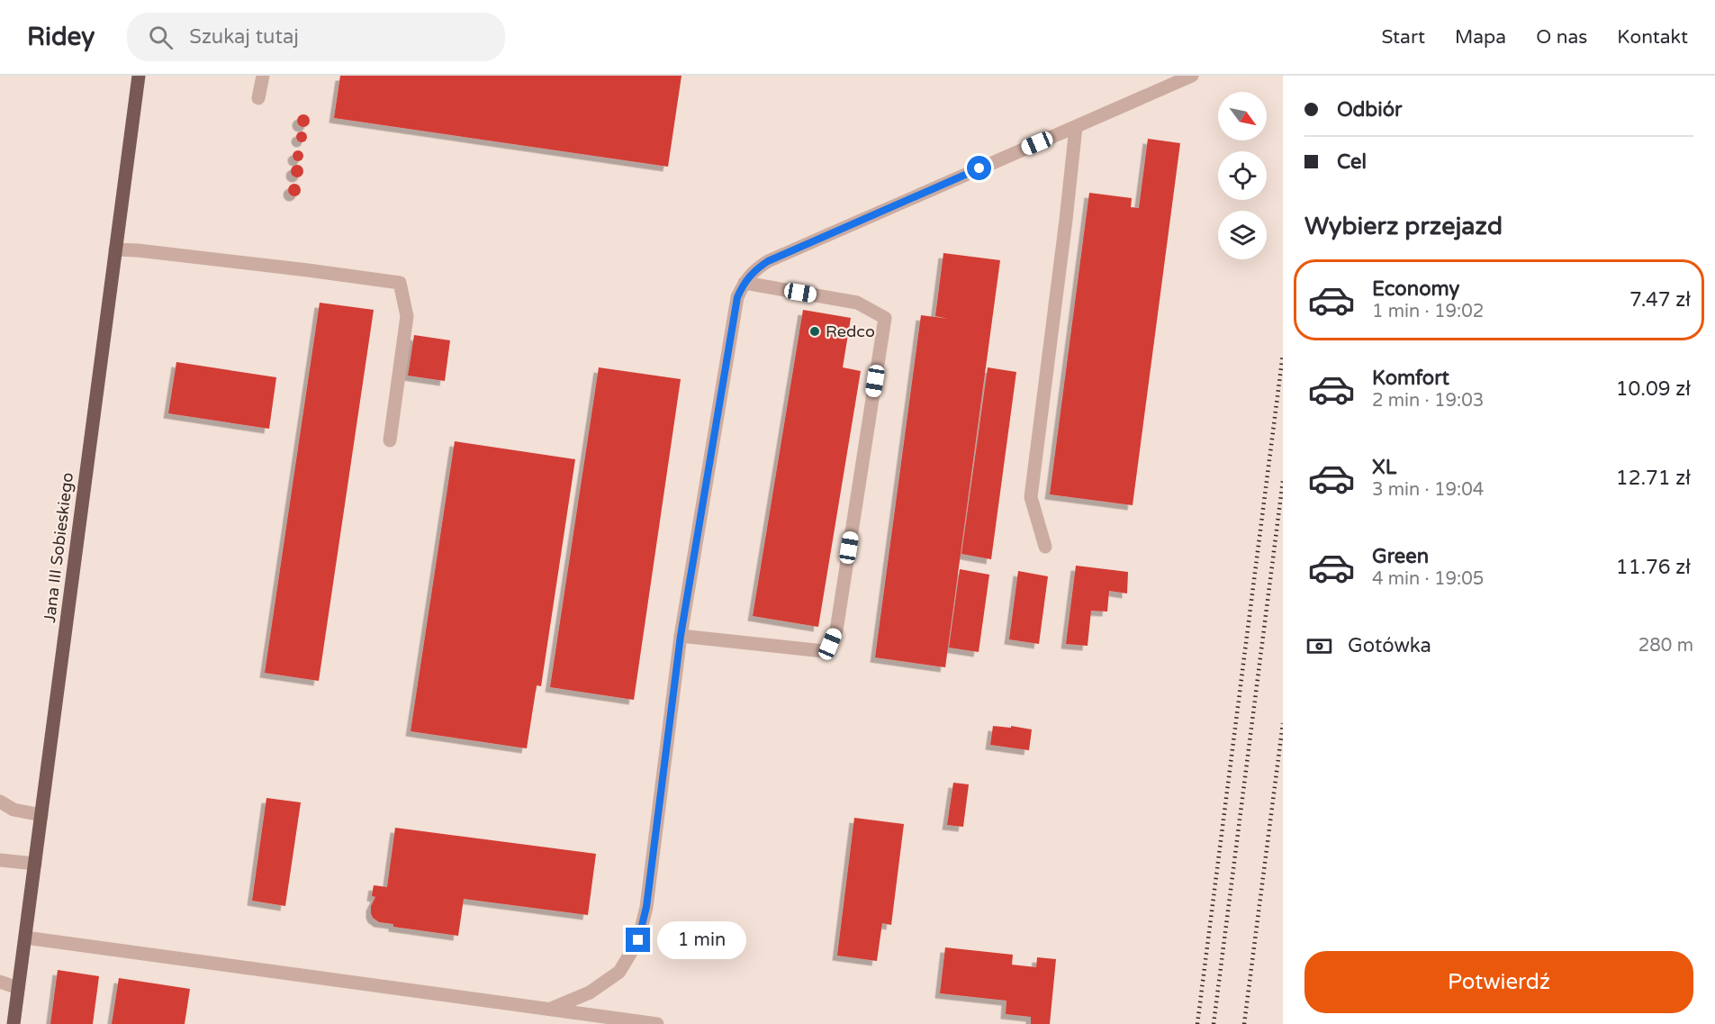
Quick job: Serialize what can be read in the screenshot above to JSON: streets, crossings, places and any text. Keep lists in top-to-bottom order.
{
  "streets": {
    "main road": ["Jana III Sobieskiego"]
  },
  "places": ["Redco"],
  "north": "bottom right",
  "page": {
    "header": "Ridey",
    "search": "Szukaj tutaj",
    "nav": [
      "Start",
      "Mapa",
      "O nas",
      "Kontakt"
    ],
    "banner": ["Odbiór", "Cel"],
    "heading": "Wybierz przejazd",
    "list": [
      {
        "name": "Economy",
        "note": "1 min · 19:02",
        "value": "7.47 zł"
      },
      {
        "name": "Komfort",
        "note": "2 min · 19:03",
        "value": "10.09 zł"
      },
      {
        "name": "XL",
        "note": "3 min · 19:04",
        "value": "12.71 zł"
      },
      {
        "name": "Green",
        "note": "4 min · 19:05",
        "value": "11.76 zł"
      }
    ],
    "pay": ["Gotówka", "280 m"],
    "bubble": "1 min",
    "buttons": "Potwierdź"
  }
}
